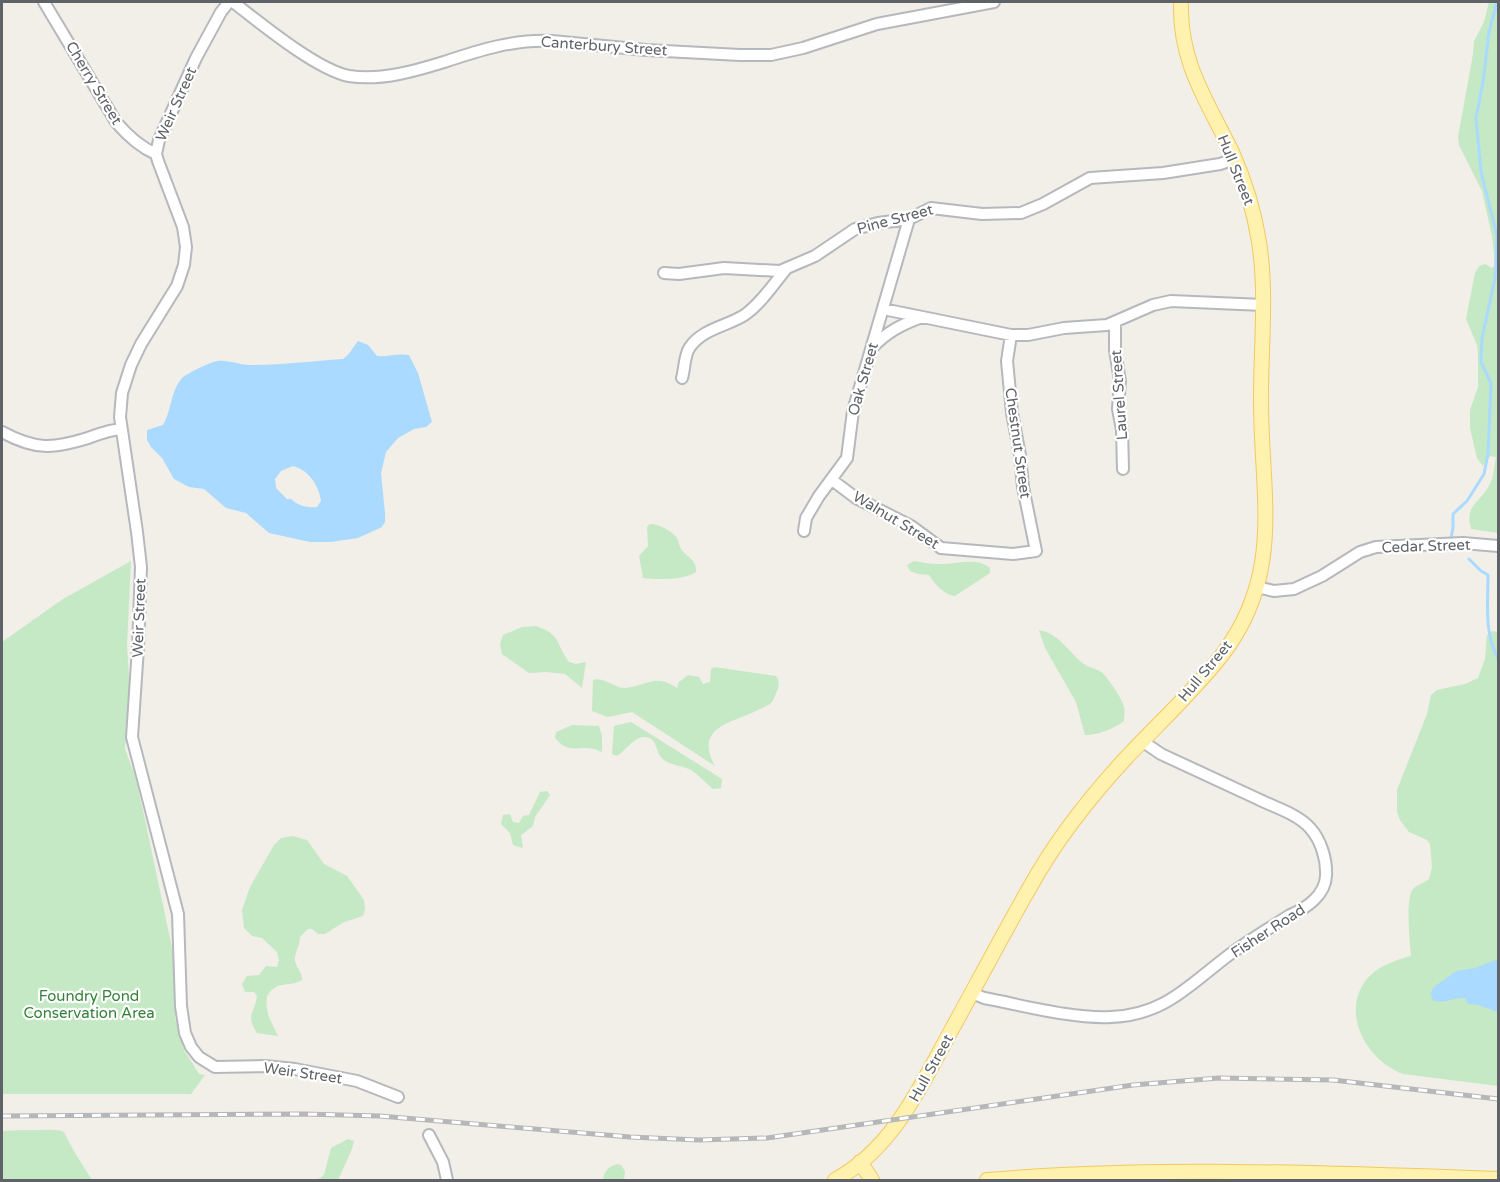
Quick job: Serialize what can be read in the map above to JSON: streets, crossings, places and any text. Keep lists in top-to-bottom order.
{
  "streets": {
    "main road": ["Hull Street"],
    "street": [
      "Canterbury Street",
      "Cherry Street",
      "Weir Street",
      "Pine Street",
      "Oak Street",
      "Laurel Street",
      "Chestnut Street",
      "Walnut Street",
      "Cedar Street",
      "Fisher Road"
    ]
  },
  "crossings": [
    ["Canterbury Street", "Weir Street"],
    ["Cherry Street", "Weir Street"],
    ["Hull Street", "Pine Street"],
    ["Hull Street", "Cedar Street"],
    ["Hull Street", "Fisher Road"],
    ["Pine Street", "Oak Street"],
    ["Oak Street", "Walnut Street"],
    ["Chestnut Street", "Walnut Street"]
  ],
  "parks": ["Foundry Pond Conservation Area"]
}
